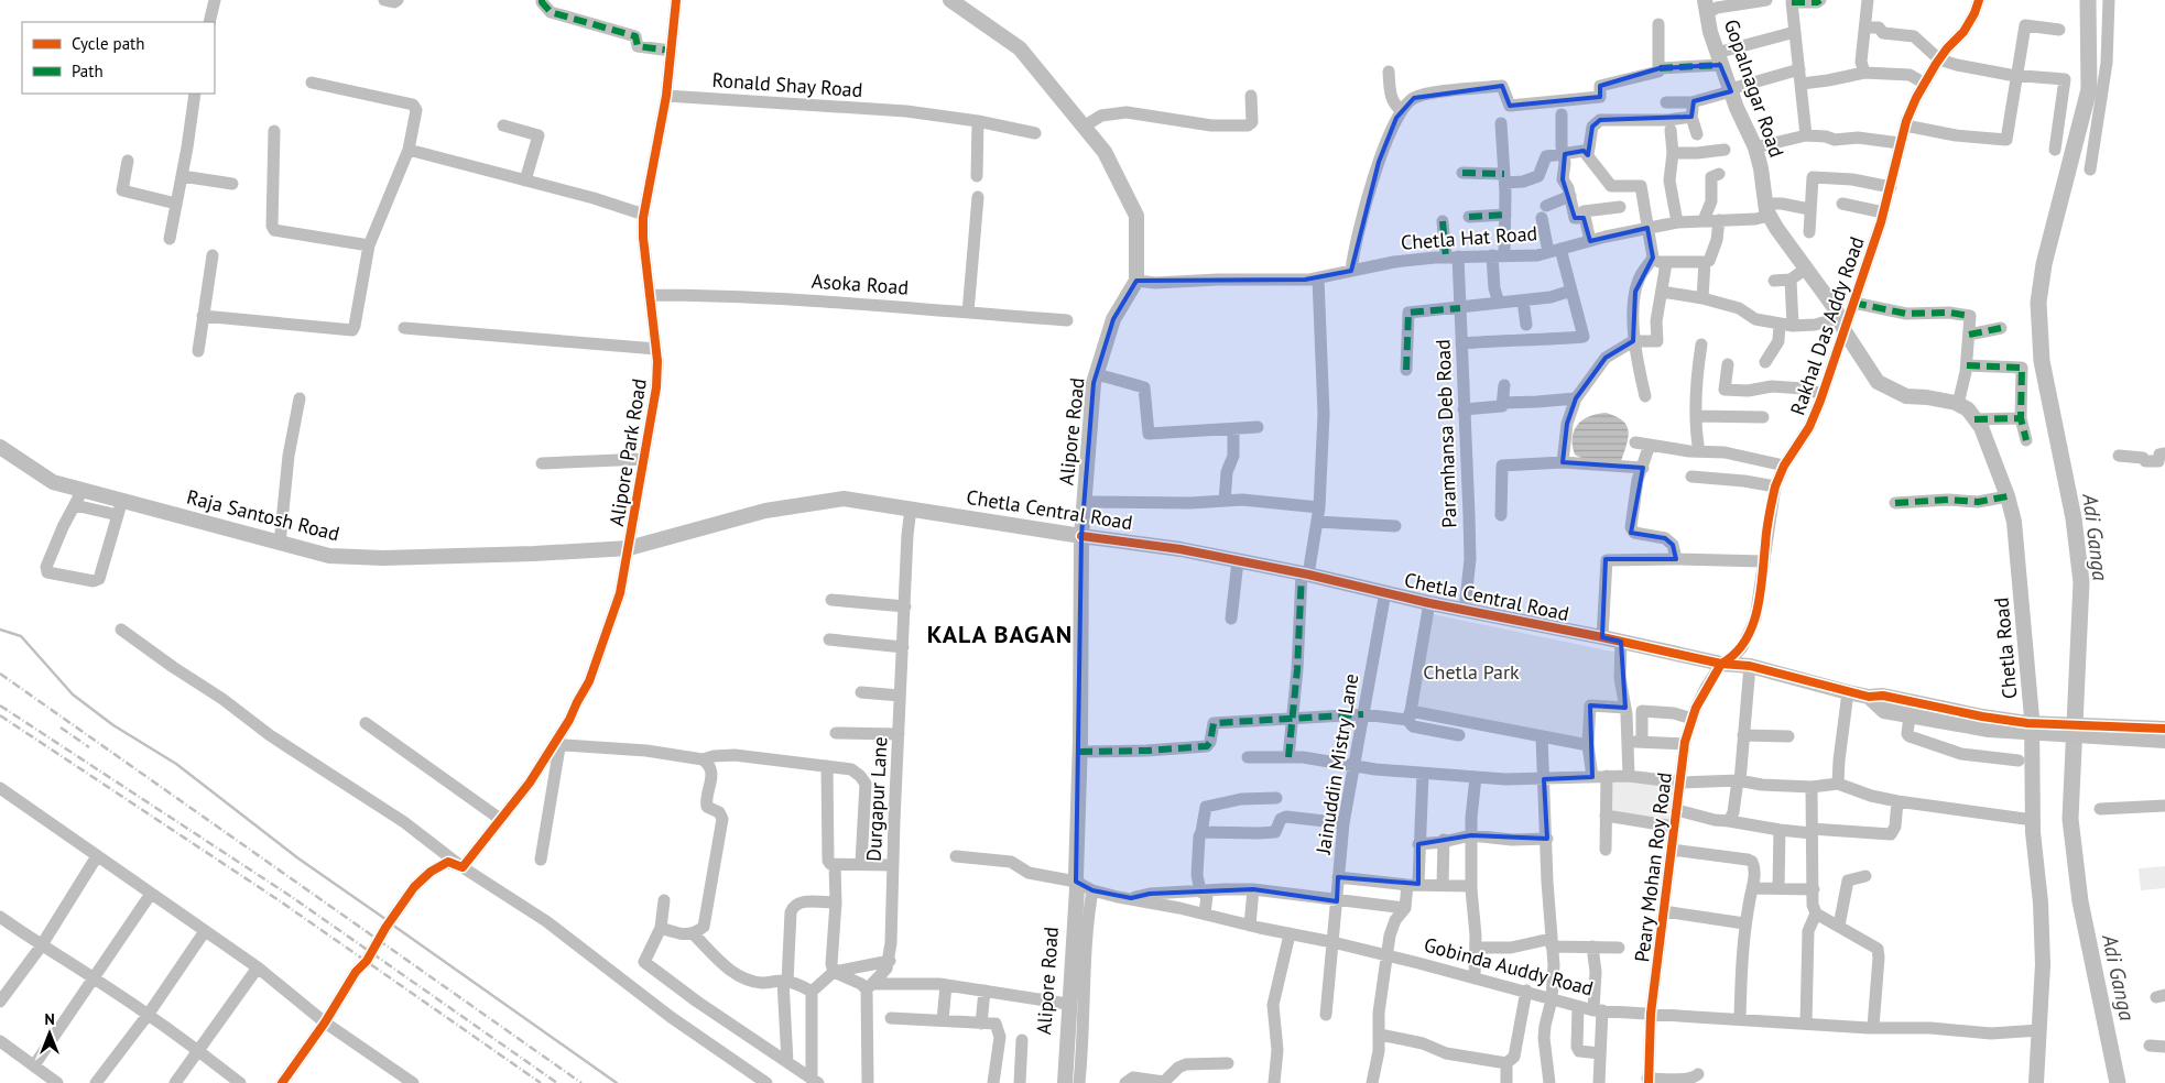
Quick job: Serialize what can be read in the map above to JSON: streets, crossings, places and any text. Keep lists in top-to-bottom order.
{
  "streets": {
    "main road": [
      "Gopalnagar Road",
      "Alipore Road",
      "Chetla Central Road",
      "Raja Santosh Road",
      "Chetla Road"
    ],
    "street": [
      "Ronald Shay Road",
      "Chetla Hat Road",
      "Asoka Road",
      "Rakhal Das Addy Road",
      "Paramhansa Deb Road",
      "Alipore Park Road",
      "Jainuddin Mistry Lane",
      "Durgapur Lane",
      "Peary Mohan Roy Road",
      "Gobinda Auddy Road"
    ]
  },
  "crossings": [
    ["Ronald Shay Road", "Alipore Park Road"],
    ["Gopalnagar Road", "Chetla Hat Road"],
    ["Gopalnagar Road", "Rakhal Das Addy Road"],
    ["Gopalnagar Road", "Chetla Road"],
    ["Chetla Hat Road", "Alipore Road"],
    ["Chetla Hat Road", "Paramhansa Deb Road"],
    ["Asoka Road", "Alipore Park Road"],
    ["Rakhal Das Addy Road", "Chetla Central Road"],
    ["Rakhal Das Addy Road", "Chetla Road"],
    ["Rakhal Das Addy Road", "Peary Mohan Roy Road"],
    ["Alipore Road", "Chetla Central Road"],
    ["Alipore Road", "Gobinda Auddy Road"],
    ["Paramhansa Deb Road", "Chetla Central Road"],
    ["Alipore Park Road", "Chetla Central Road"],
    ["Alipore Park Road", "Raja Santosh Road"],
    ["Chetla Central Road", "Raja Santosh Road"],
    ["Chetla Central Road", "Jainuddin Mistry Lane"],
    ["Chetla Central Road", "Durgapur Lane"],
    ["Chetla Central Road", "Peary Mohan Roy Road"],
    ["Chetla Road", "Gobinda Auddy Road"],
    ["Jainuddin Mistry Lane", "Gobinda Auddy Road"],
    ["Peary Mohan Roy Road", "Gobinda Auddy Road"]
  ],
  "districts": ["KALA BAGAN"],
  "water": ["Adi Ganga"],
  "parks": ["Chetla Park"],
  "legend": ["Cycle path", "Path"],
  "north": "top"
}
